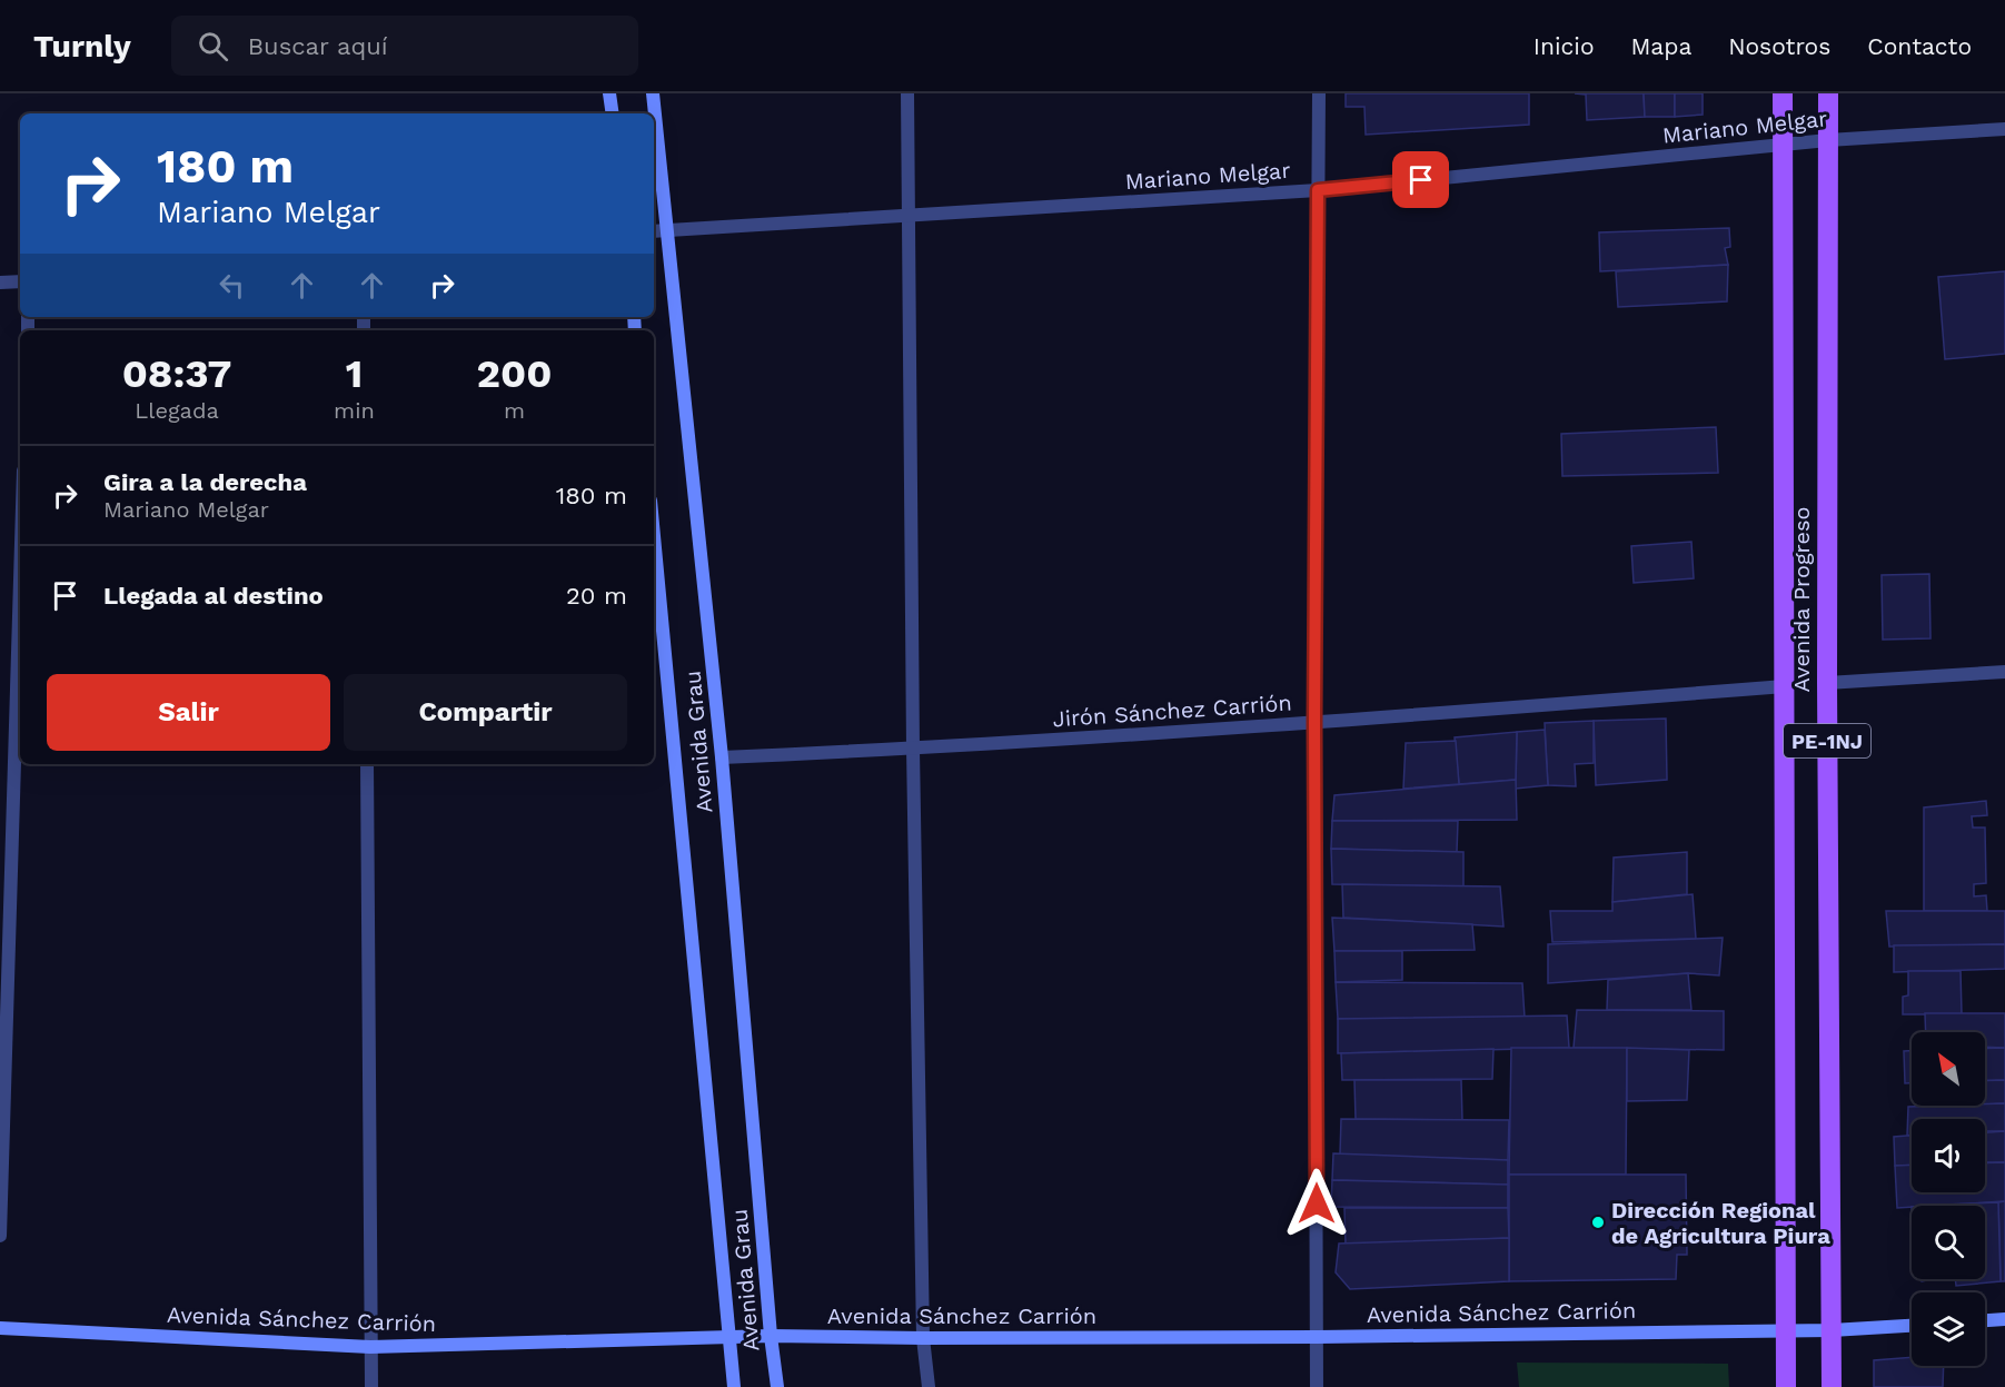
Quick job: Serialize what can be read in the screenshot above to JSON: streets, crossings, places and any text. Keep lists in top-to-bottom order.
{
  "streets": {
    "main road": ["Avenida Progreso", "PE-1NJ"],
    "street": [
      "Mariano Melgar",
      "Jirón Sánchez Carrión",
      "Avenida Grau",
      "Avenida Sánchez Carrión"
    ]
  },
  "crossings": [
    ["Mariano Melgar", "Avenida Progreso"],
    ["Mariano Melgar", "Avenida Grau"],
    ["Avenida Progreso", "Jirón Sánchez Carrión"],
    ["Avenida Progreso", "Avenida Sánchez Carrión"],
    ["Jirón Sánchez Carrión", "Avenida Grau"],
    ["Avenida Grau", "Avenida Sánchez Carrión"]
  ],
  "places": ["Dirección Regional de Agricultura Piura"],
  "north": "top left",
  "page": {
    "header": "Turnly",
    "search": "Buscar aquí",
    "nav": [
      "Inicio",
      "Mapa",
      "Nosotros",
      "Contacto"
    ],
    "turn": ["180 m", "Mariano Melgar"],
    "eta": [
      "08:37",
      "Llegada",
      "1",
      "min",
      "200",
      "m"
    ],
    "list": [
      {
        "name": "Gira a la derecha",
        "note": "Mariano Melgar",
        "value": "180 m"
      },
      {
        "name": "Llegada al destino",
        "value": "20 m"
      }
    ],
    "buttons": ["Salir", "Compartir"]
  }
}
